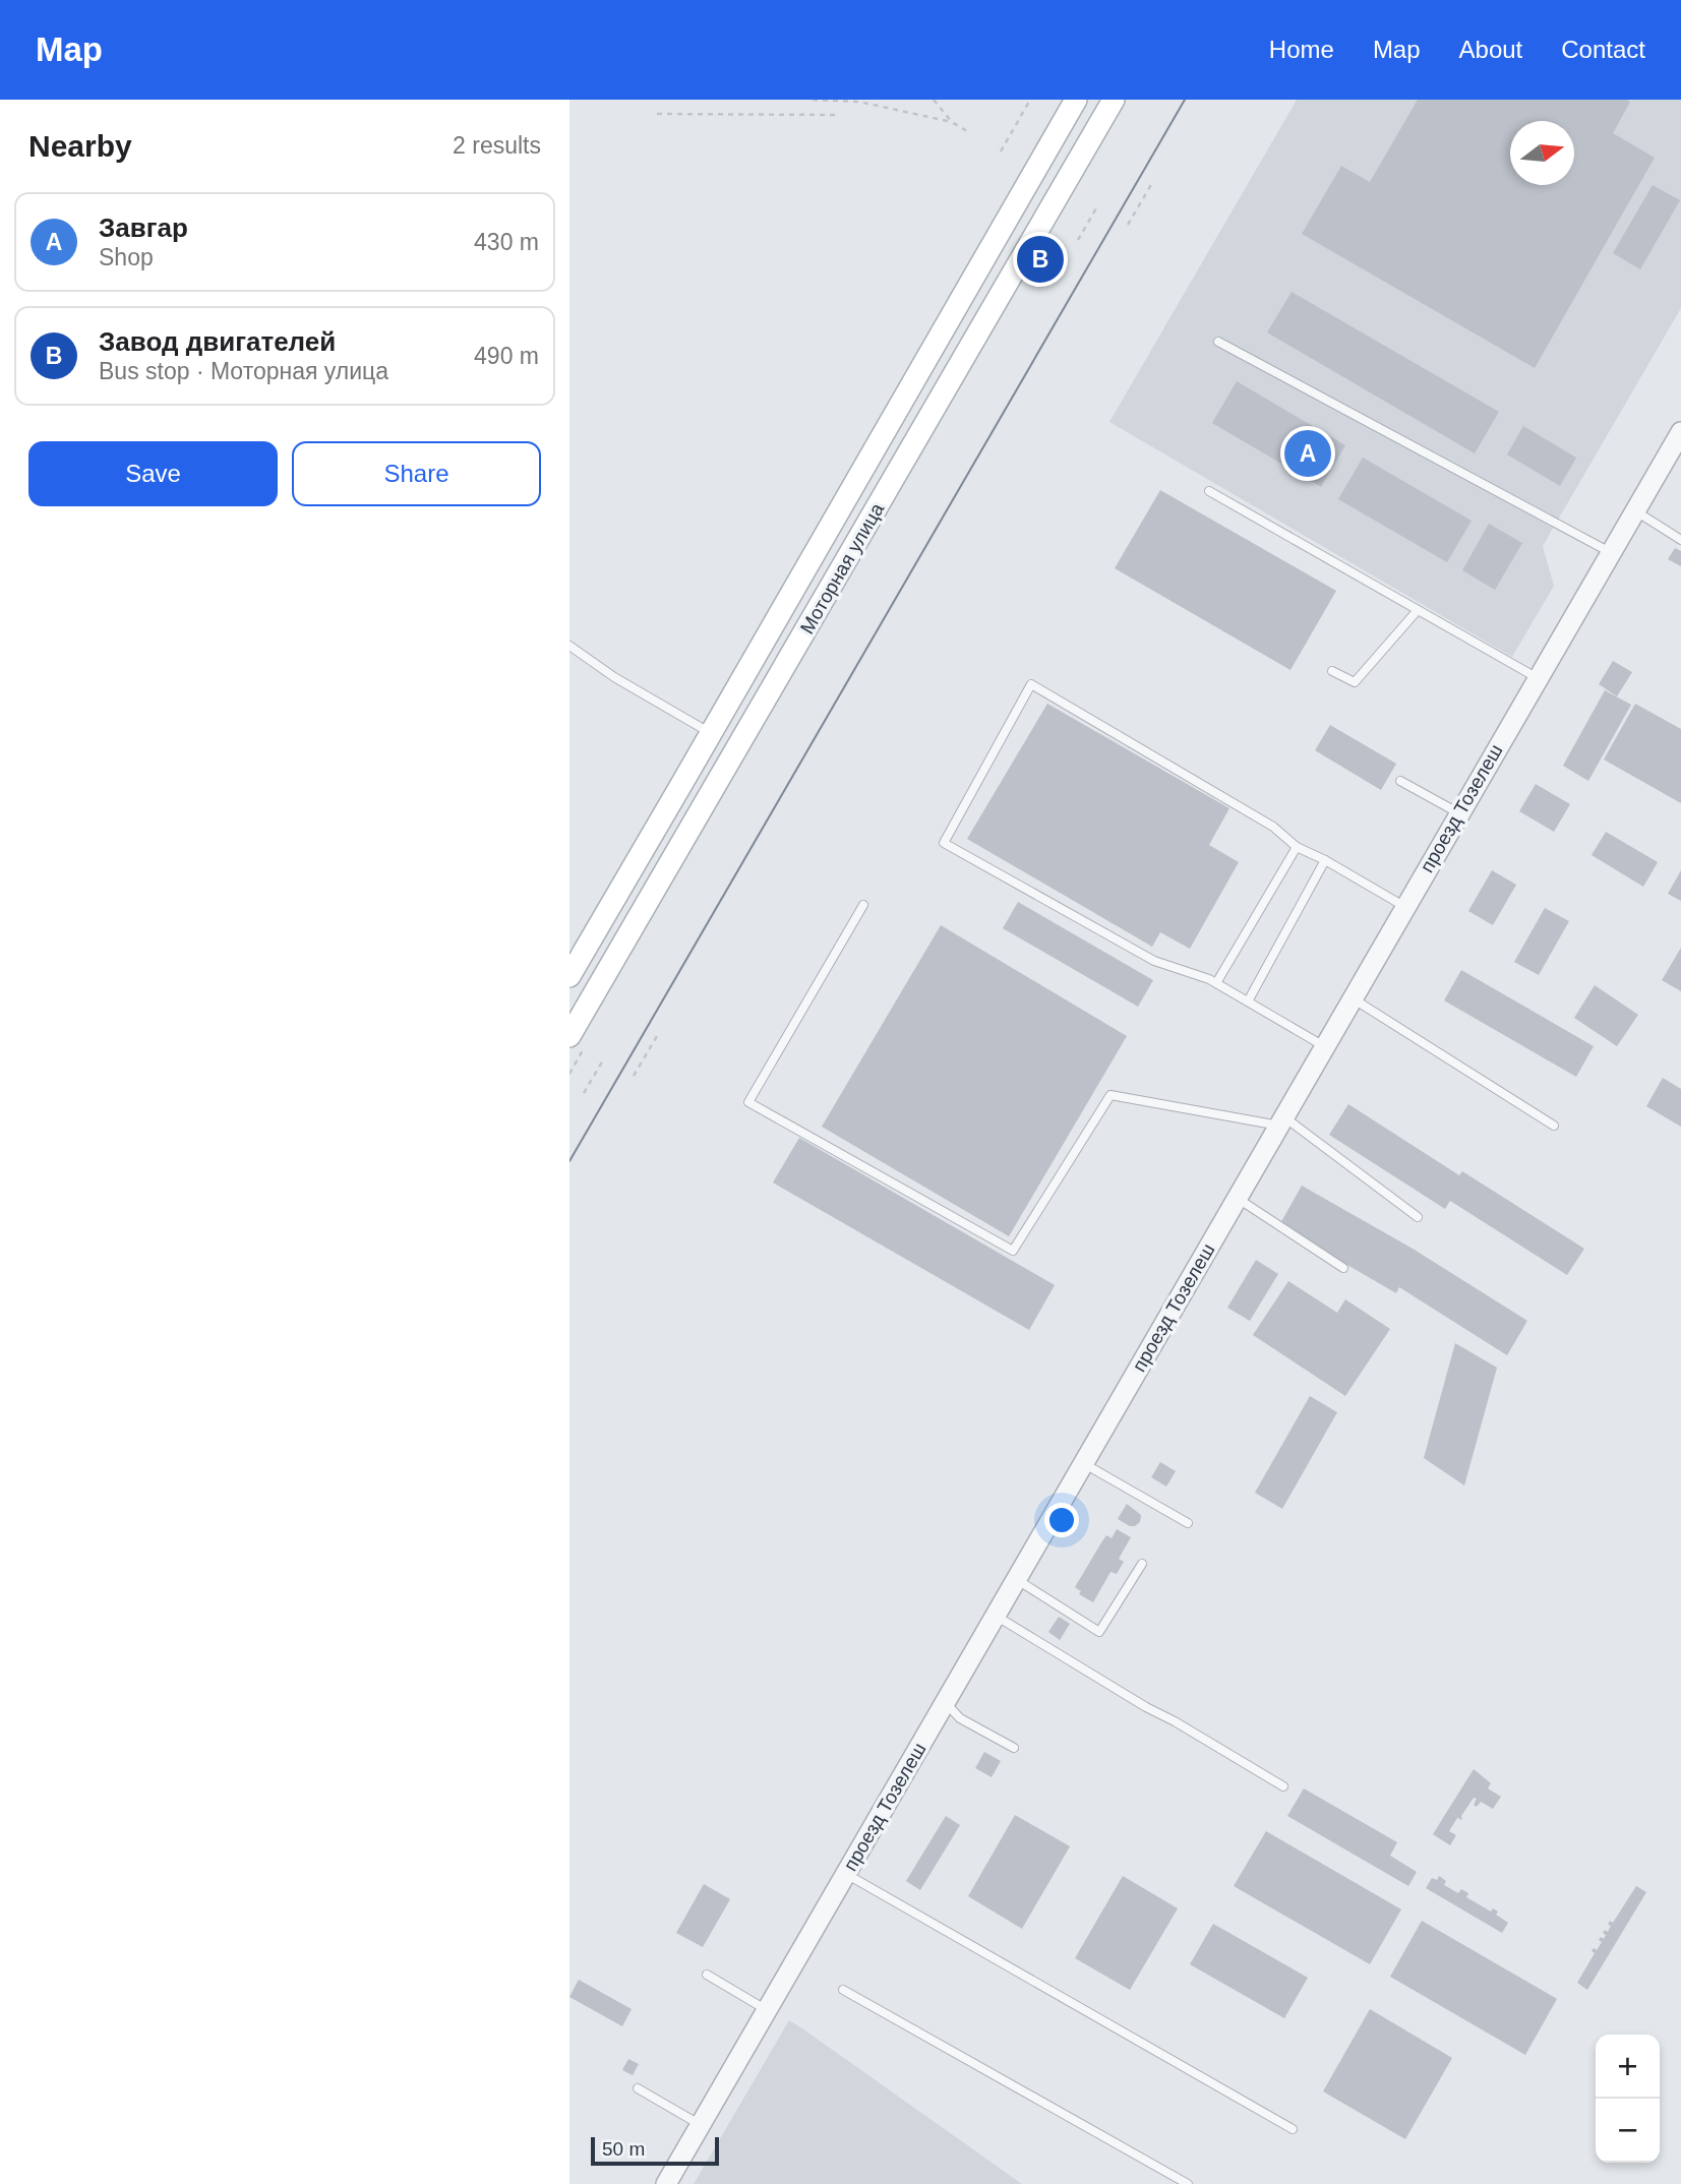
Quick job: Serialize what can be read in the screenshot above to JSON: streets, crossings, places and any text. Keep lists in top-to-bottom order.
{
  "streets": {
    "main road": ["Моторная улица"],
    "street": ["проезд Тозелеш"]
  },
  "scale_bar": "50 m",
  "north": "right",
  "page": {
    "header": "Map",
    "nav": [
      "Home",
      "Map",
      "About",
      "Contact"
    ],
    "heading": ["Nearby", "2 results"],
    "list": [
      {
        "mark": "A",
        "name": "Завгар",
        "note": "Shop",
        "value": "430 m"
      },
      {
        "mark": "B",
        "name": "Завод двигателей",
        "note": "Bus stop · Моторная улица",
        "value": "490 m"
      }
    ],
    "pins": ["B", "A"],
    "buttons": ["Save", "Share"],
    "map_buttons": ["+", "−"],
    "scale": "50 m"
  }
}
